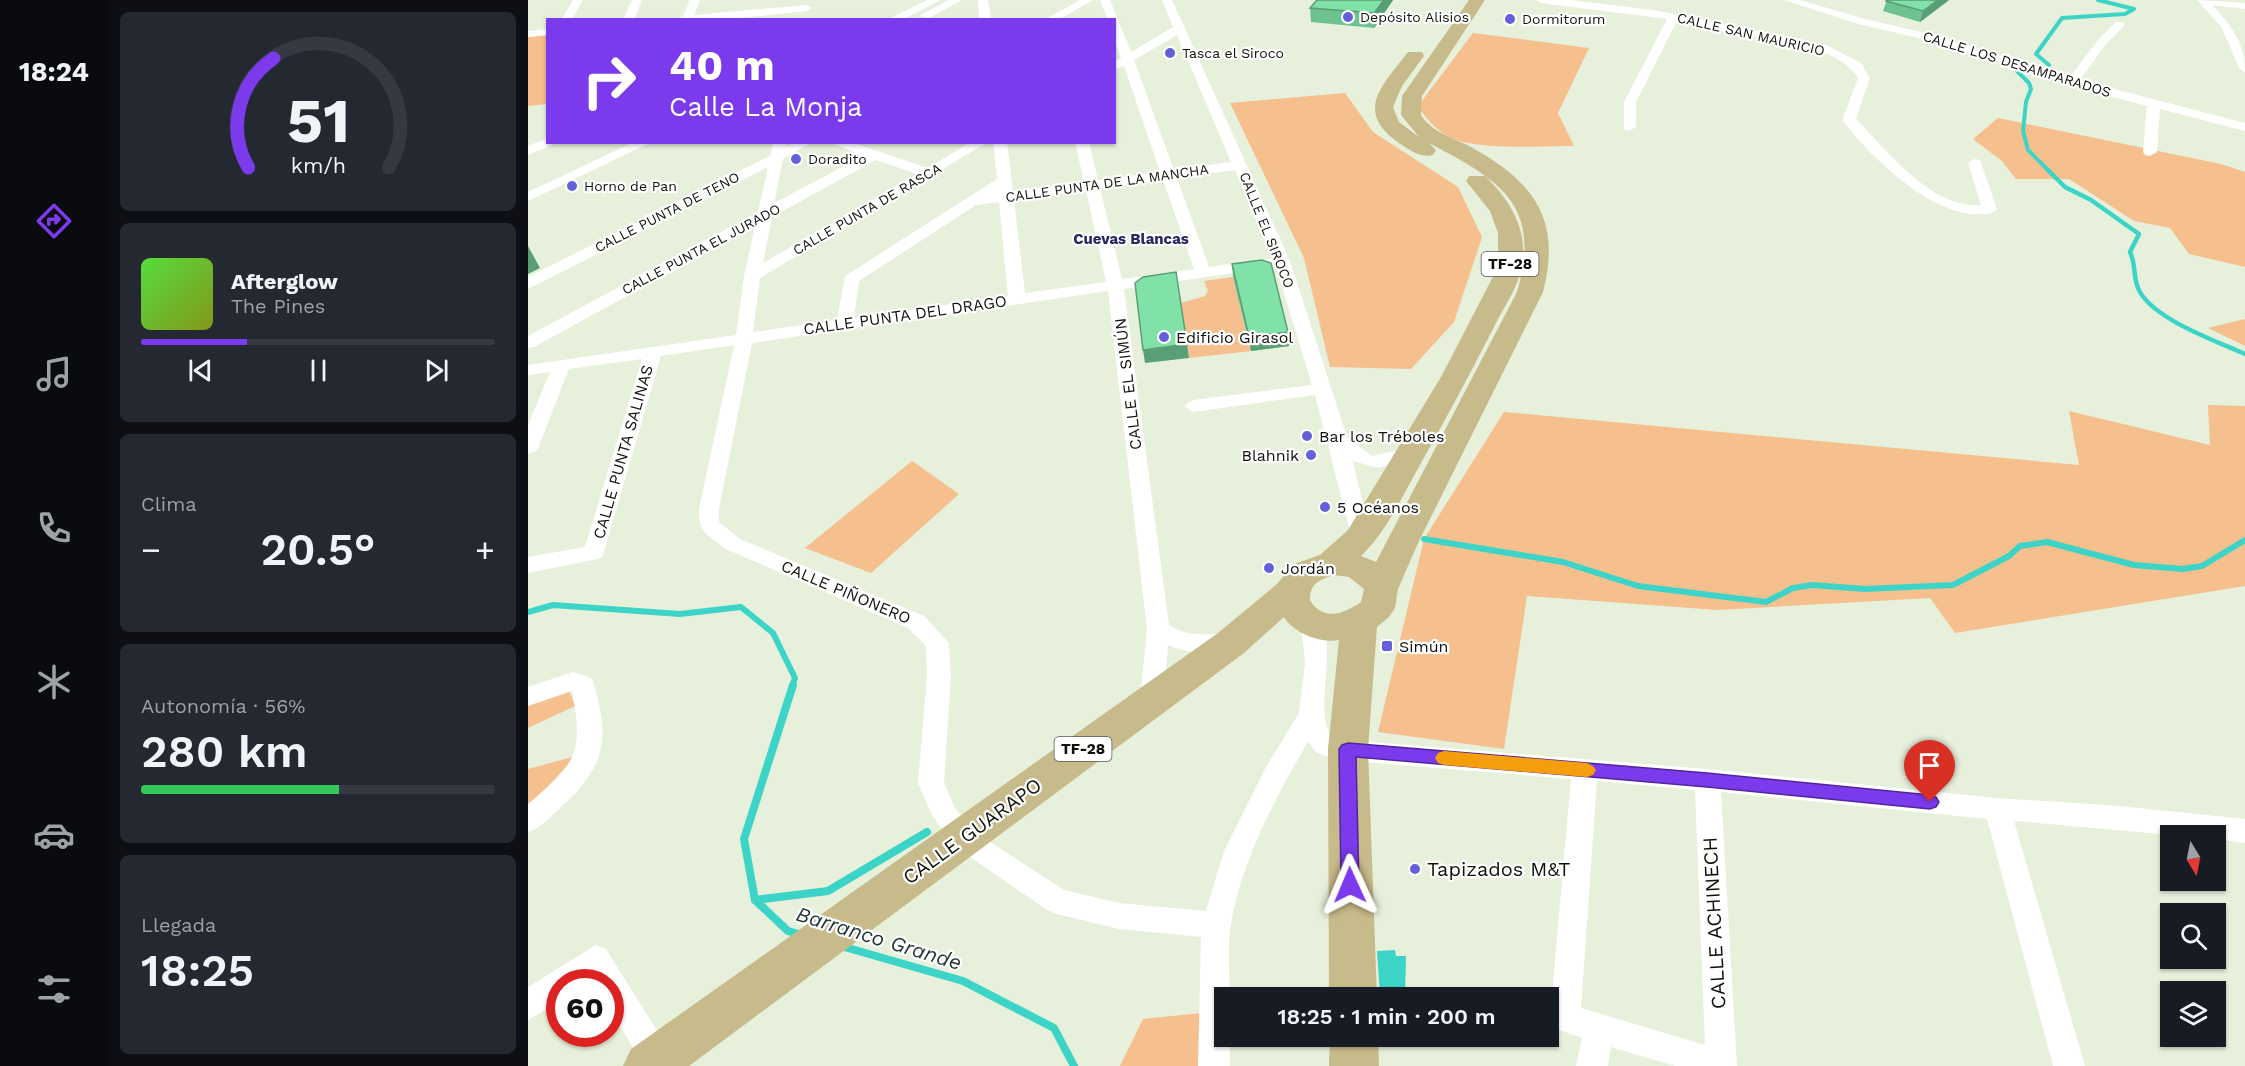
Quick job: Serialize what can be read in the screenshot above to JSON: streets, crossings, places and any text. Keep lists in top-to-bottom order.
{
  "streets": {
    "main road": ["TF-28", "CALLE GUARAPO"],
    "street": [
      "CALLE SAN MAURICIO",
      "CALLE LOS DESAMPARADOS",
      "CALLE PUNTA DE LA MANCHA",
      "CALLE PUNTA DE RASCA",
      "CALLE PUNTA DE TENO",
      "CALLE EL SIROCO",
      "CALLE PUNTA EL JURADO",
      "CALLE PUNTA DEL DRAGO",
      "CALLE EL SIMÚN",
      "CALLE PUNTA SALINAS",
      "CALLE PIÑONERO",
      "CALLE ACHINECH"
    ]
  },
  "crossings": [
    ["CALLE PUNTA DE LA MANCHA", "CALLE EL SIROCO"],
    ["CALLE PUNTA DE LA MANCHA", "CALLE PUNTA DEL DRAGO"],
    ["CALLE PUNTA DE LA MANCHA", "CALLE EL SIMÚN"],
    ["CALLE EL SIROCO", "TF-28"],
    ["CALLE EL SIROCO", "CALLE PUNTA DEL DRAGO"],
    ["TF-28", "CALLE GUARAPO"],
    ["CALLE PUNTA DEL DRAGO", "CALLE EL SIMÚN"],
    ["CALLE PUNTA DEL DRAGO", "CALLE PUNTA SALINAS"],
    ["CALLE PUNTA DEL DRAGO", "CALLE PIÑONERO"],
    ["CALLE EL SIMÚN", "CALLE GUARAPO"],
    ["CALLE PIÑONERO", "CALLE GUARAPO"]
  ],
  "districts": ["Cuevas Blancas"],
  "water": ["Barranco Grande"],
  "places": {
    "other": [
      "Depósito Alisios",
      "Dormitorum",
      "Tasca el Siroco",
      "Doradito",
      "Horno de Pan",
      "Edificio Girasol",
      "Bar los Tréboles",
      "Blahnik",
      "5 Océanos",
      "Jordán",
      "Tapizados M&T"
    ],
    "transit": ["Simún"]
  },
  "north": "bottom",
  "page": {
    "tabs": "18:24",
    "turn": ["40 m", "Calle La Monja"],
    "song": ["Afterglow", "The Pines"],
    "tile": [
      "Clima",
      ["Autonomía · 56%", "280 km"],
      ["Llegada", "18:25"]
    ],
    "heat": ["−", "20.5°", "+"],
    "limit": "60",
    "trip": "18:25 · 1 min · 200 m",
    "gauge": ["51", "km/h"]
  }
}
